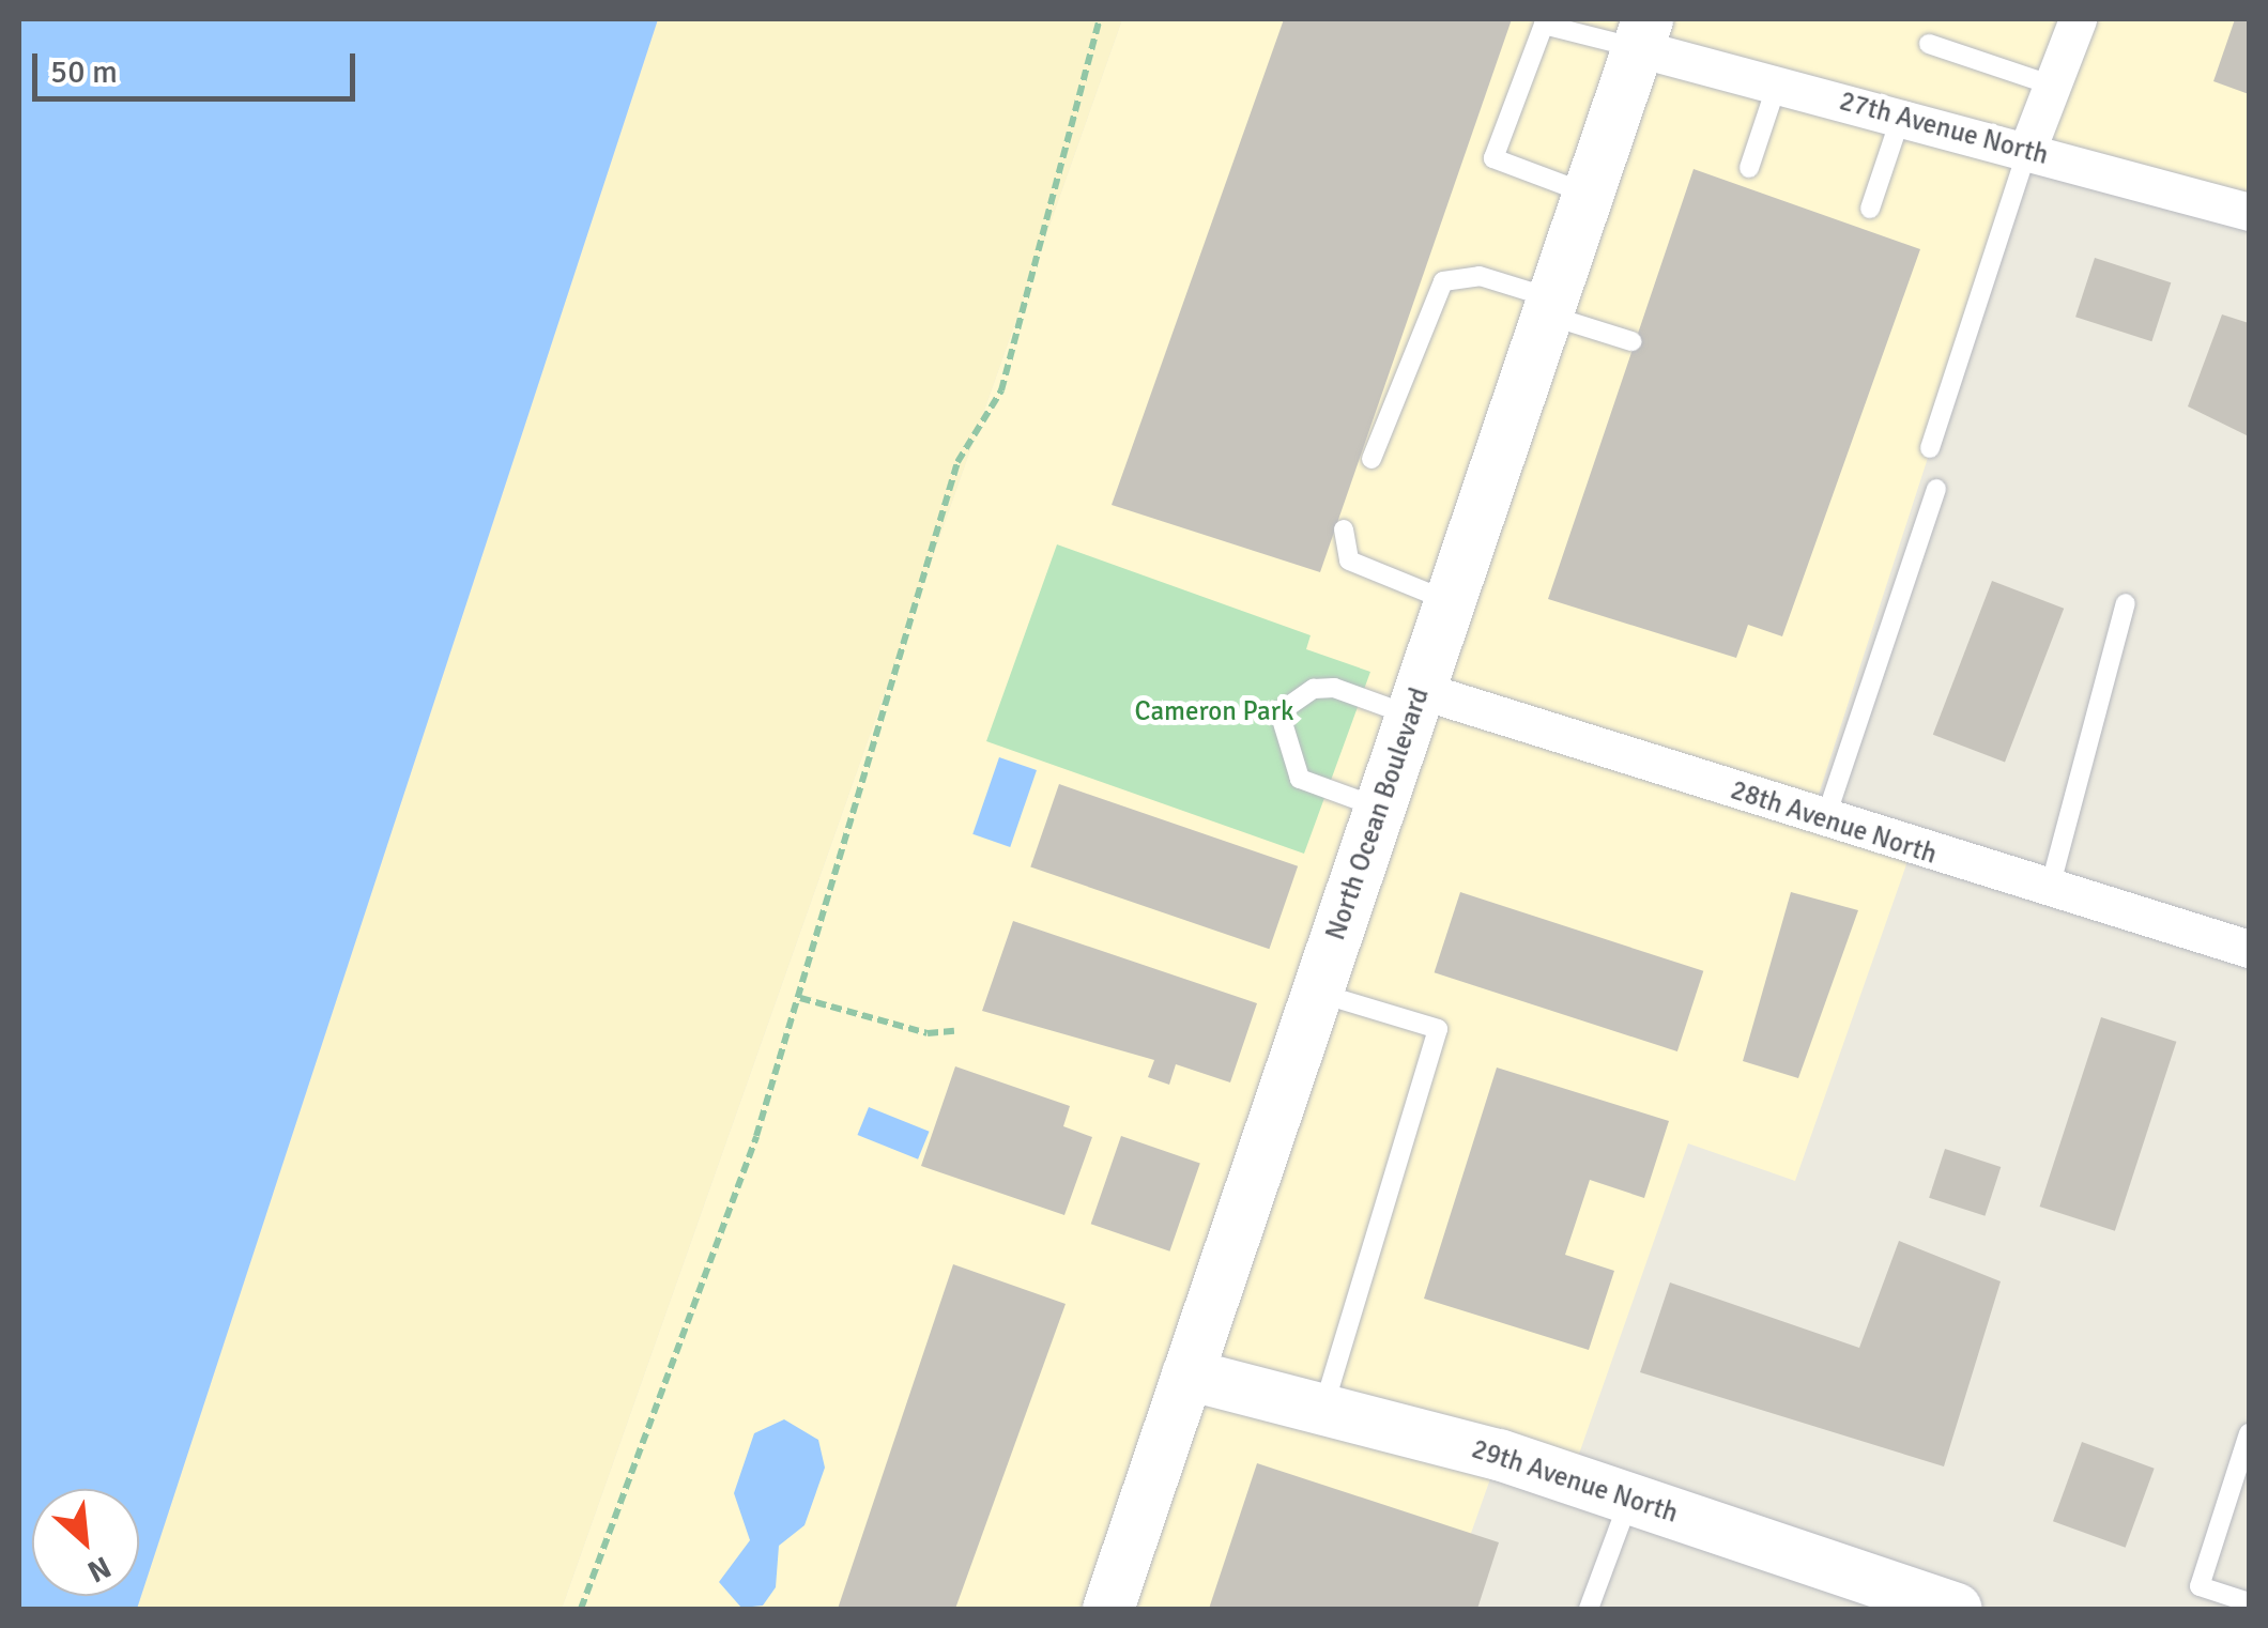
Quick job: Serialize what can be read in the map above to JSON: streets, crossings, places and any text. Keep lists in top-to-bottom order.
{
  "streets": {
    "main road": ["North Ocean Boulevard", "29th Avenue North"],
    "street": ["27th Avenue North", "28th Avenue North"]
  },
  "crossings": [
    ["27th Avenue North", "North Ocean Boulevard"],
    ["North Ocean Boulevard", "28th Avenue North"],
    ["North Ocean Boulevard", "29th Avenue North"]
  ],
  "parks": ["Cameron Park"],
  "scale_bar": "50 m",
  "north": "bottom right"
}
